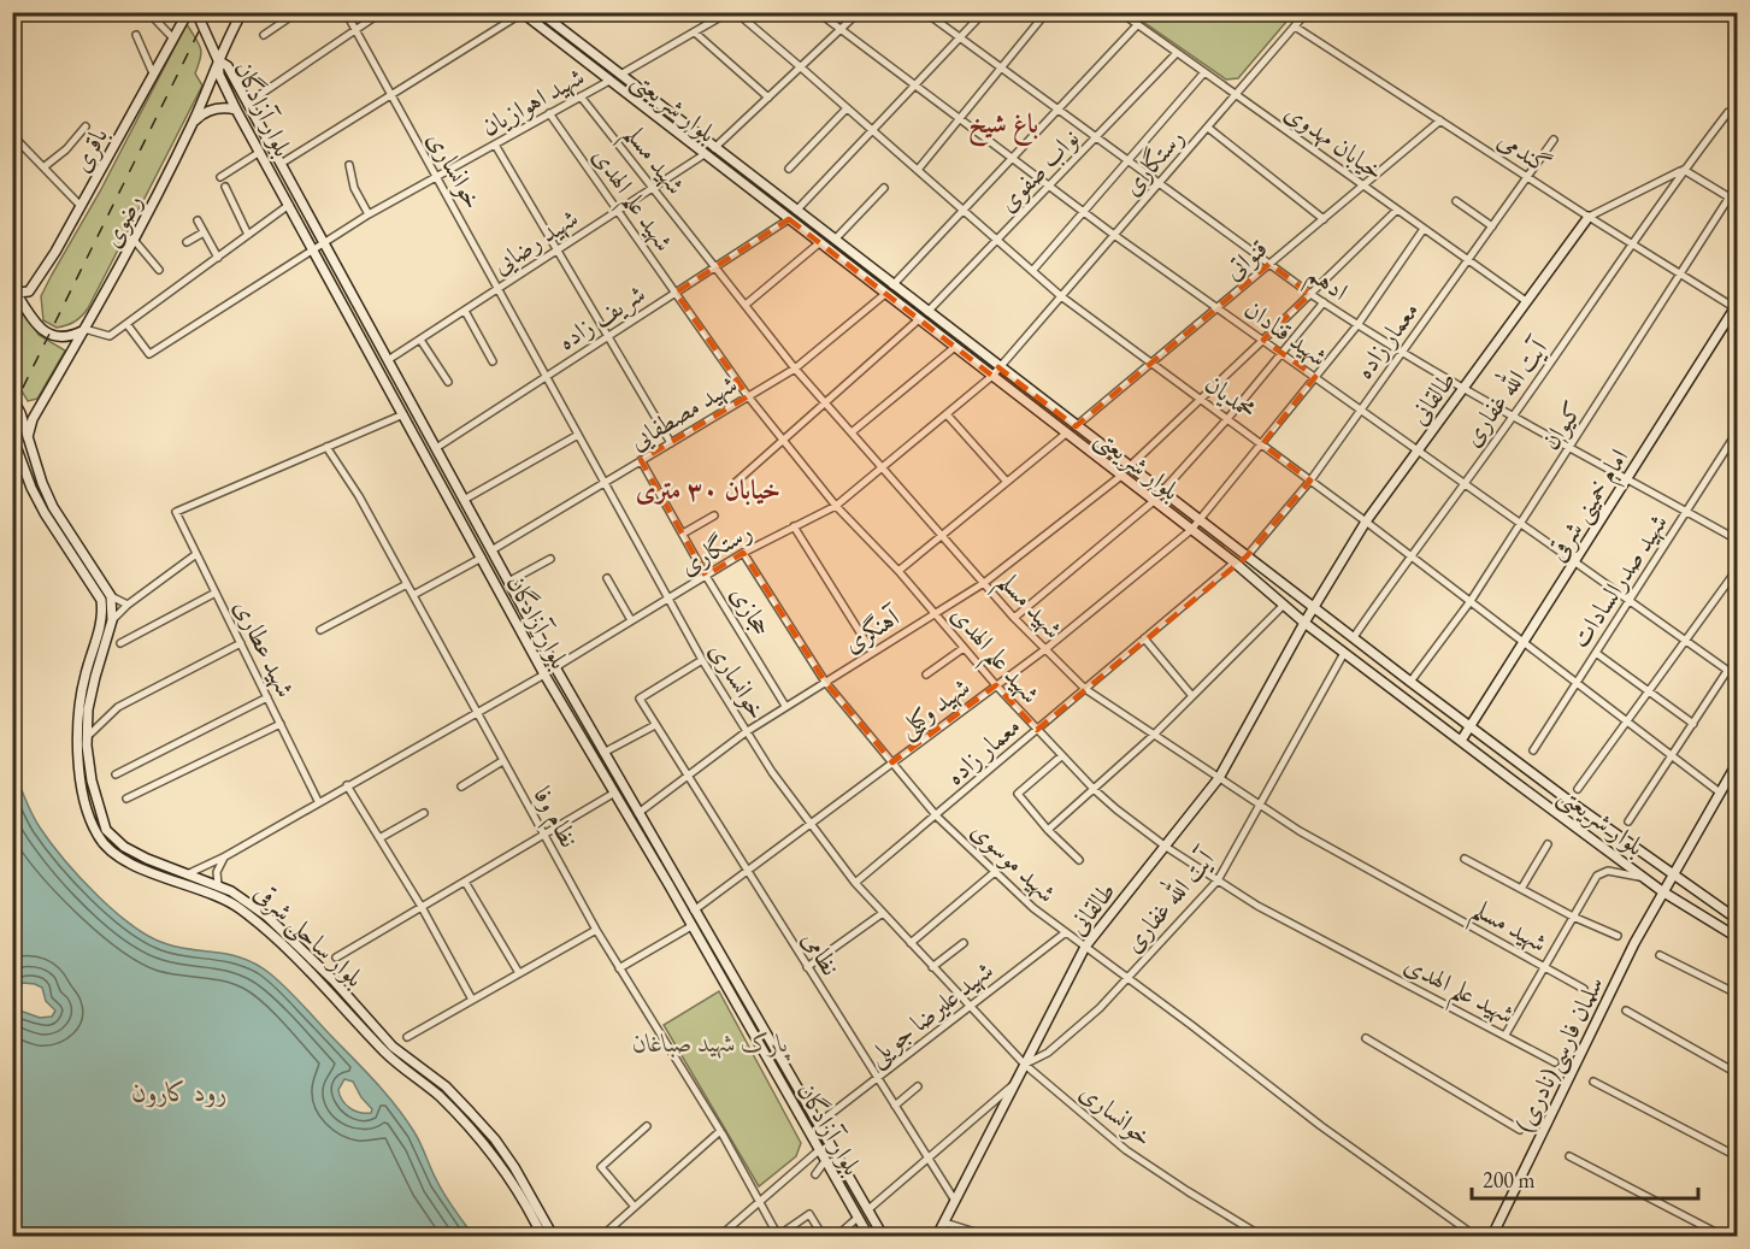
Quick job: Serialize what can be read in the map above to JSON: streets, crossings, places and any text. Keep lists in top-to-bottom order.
{
  "streets": {
    "main road": [
      "بلوار شریعتی",
      "بلوار آزادگان",
      "باقری",
      "رضوی",
      "طالقانی",
      "امام خمینی شرقی",
      "بلوار ساحلی شرقی",
      "سلمان فارسی(نادری)"
    ],
    "street": [
      "شهید اهوازیان",
      "خیابان مهدوی",
      "گندمی",
      "شهید مسلم",
      "رستگاری",
      "خوانساری",
      "نواب صفوی",
      "شهید علم الهدی",
      "شهید رضایی",
      "قنواتی",
      "ادهم",
      "شریف زاده",
      "شهید قنادان",
      "معمار زاده",
      "آیت الله غفاری",
      "محمدیان",
      "شهید مصطفایی",
      "کیوان",
      "شهید صدرالسادات",
      "حجازی",
      "آهنگری",
      "شهید عطاری",
      "شهید وکیلی",
      "نظام وفا",
      "شهید موسوی",
      "نظامی",
      "شهید علیرضا جویلی"
    ]
  },
  "crossings": [
    ["شهید اهوازیان", "بلوار شریعتی"],
    ["شهید اهوازیان", "بلوار آزادگان"],
    ["شهید اهوازیان", "شهید مسلم"],
    ["شهید اهوازیان", "خوانساری"],
    ["شهید اهوازیان", "شهید علم الهدی"],
    ["بلوار شریعتی", "رستگاری"],
    ["بلوار شریعتی", "نواب صفوی"],
    ["بلوار شریعتی", "شهید رضایی"],
    ["بلوار شریعتی", "قنواتی"],
    ["بلوار شریعتی", "شریف زاده"],
    ["بلوار شریعتی", "معمار زاده"],
    ["بلوار شریعتی", "آیت الله غفاری"],
    ["بلوار شریعتی", "طالقانی"],
    ["بلوار شریعتی", "شهید مصطفایی"],
    ["بلوار شریعتی", "کیوان"],
    ["بلوار شریعتی", "امام خمینی شرقی"],
    ["بلوار شریعتی", "آهنگری"],
    ["بلوار شریعتی", "شهید وکیلی"],
    ["بلوار شریعتی", "سلمان فارسی(نادری)"],
    ["بلوار آزادگان", "رستگاری"],
    ["بلوار آزادگان", "رضوی"],
    ["بلوار آزادگان", "شهید رضایی"],
    ["بلوار آزادگان", "شریف زاده"],
    ["بلوار آزادگان", "شهید مصطفایی"],
    ["بلوار آزادگان", "آهنگری"],
    ["بلوار آزادگان", "شهید وکیلی"],
    ["بلوار آزادگان", "شهید علیرضا جویلی"],
    ["خیابان مهدوی", "رستگاری"],
    ["خیابان مهدوی", "نواب صفوی"],
    ["خیابان مهدوی", "قنواتی"],
    ["خیابان مهدوی", "معمار زاده"],
    ["خیابان مهدوی", "طالقانی"],
    ["گندمی", "رستگاری"],
    ["گندمی", "قنواتی"],
    ["گندمی", "معمار زاده"],
    ["گندمی", "آیت الله غفاری"],
    ["گندمی", "طالقانی"],
    ["گندمی", "کیوان"],
    ["گندمی", "امام خمینی شرقی"],
    ["شهید مسلم", "رستگاری"],
    ["شهید مسلم", "شهید رضایی"],
    ["شهید مسلم", "شریف زاده"],
    ["شهید مسلم", "معمار زاده"],
    ["شهید مسلم", "آیت الله غفاری"],
    ["شهید مسلم", "طالقانی"],
    ["شهید مسلم", "شهید مصطفایی"],
    ["شهید مسلم", "آهنگری"],
    ["شهید مسلم", "شهید وکیلی"],
    ["رستگاری", "خوانساری"],
    ["رستگاری", "شهید علم الهدی"],
    ["رستگاری", "ادهم"],
    ["رستگاری", "شهید قنادان"],
    ["رستگاری", "محمدیان"],
    ["رستگاری", "حجازی"],
    ["رستگاری", "شهید موسوی"],
    ["خوانساری", "شهید رضایی"],
    ["خوانساری", "شریف زاده"],
    ["خوانساری", "معمار زاده"],
    ["خوانساری", "آیت الله غفاری"],
    ["خوانساری", "طالقانی"],
    ["خوانساری", "شهید مصطفایی"],
    ["خوانساری", "آهنگری"],
    ["خوانساری", "شهید وکیلی"],
    ["خوانساری", "نظامی"],
    ["خوانساری", "شهید علیرضا جویلی"],
    ["نواب صفوی", "ادهم"],
    ["نواب صفوی", "شهید قنادان"],
    ["نواب صفوی", "محمدیان"],
    ["شهید علم الهدی", "شهید رضایی"],
    ["شهید علم الهدی", "شریف زاده"],
    ["شهید علم الهدی", "معمار زاده"],
    ["شهید علم الهدی", "آیت الله غفاری"],
    ["شهید علم الهدی", "طالقانی"],
    ["شهید علم الهدی", "شهید مصطفایی"],
    ["شهید علم الهدی", "آهنگری"],
    ["شهید علم الهدی", "شهید وکیلی"],
    ["قنواتی", "ادهم"],
    ["قنواتی", "شهید قنادان"],
    ["قنواتی", "محمدیان"],
    ["ادهم", "معمار زاده"],
    ["ادهم", "آیت الله غفاری"],
    ["ادهم", "طالقانی"],
    ["ادهم", "کیوان"],
    ["ادهم", "امام خمینی شرقی"],
    ["ادهم", "شهید صدرالسادات"],
    ["شهید قنادان", "معمار زاده"],
    ["شهید قنادان", "آیت الله غفاری"],
    ["شهید قنادان", "طالقانی"],
    ["شهید قنادان", "کیوان"],
    ["شهید قنادان", "امام خمینی شرقی"],
    ["شهید قنادان", "شهید صدرالسادات"],
    ["معمار زاده", "محمدیان"],
    ["معمار زاده", "شهید موسوی"],
    ["آیت الله غفاری", "محمدیان"],
    ["آیت الله غفاری", "طالقانی"],
    ["آیت الله غفاری", "شهید موسوی"],
    ["محمدیان", "طالقانی"],
    ["محمدیان", "کیوان"],
    ["محمدیان", "امام خمینی شرقی"],
    ["محمدیان", "شهید صدرالسادات"],
    ["محمدیان", "سلمان فارسی(نادری)"],
    ["طالقانی", "شهید موسوی"],
    ["طالقانی", "نظامی"],
    ["شهید مصطفایی", "حجازی"],
    ["حجازی", "آهنگری"],
    ["آهنگری", "شهید موسوی"],
    ["آهنگری", "نظامی"],
    ["شهید عطاری", "نظام وفا"],
    ["شهید عطاری", "بلوار ساحلی شرقی"],
    ["شهید وکیلی", "شهید موسوی"],
    ["شهید وکیلی", "نظامی"],
    ["شهید موسوی", "شهید علیرضا جویلی"],
    ["نظامی", "شهید علیرضا جویلی"]
  ],
  "districts": ["باغ شیخ", "خیابان ۳۰ متری"],
  "water": ["رود کارون"],
  "parks": ["پارک شهید صباغان"],
  "scale_bar": "200 m"
}
